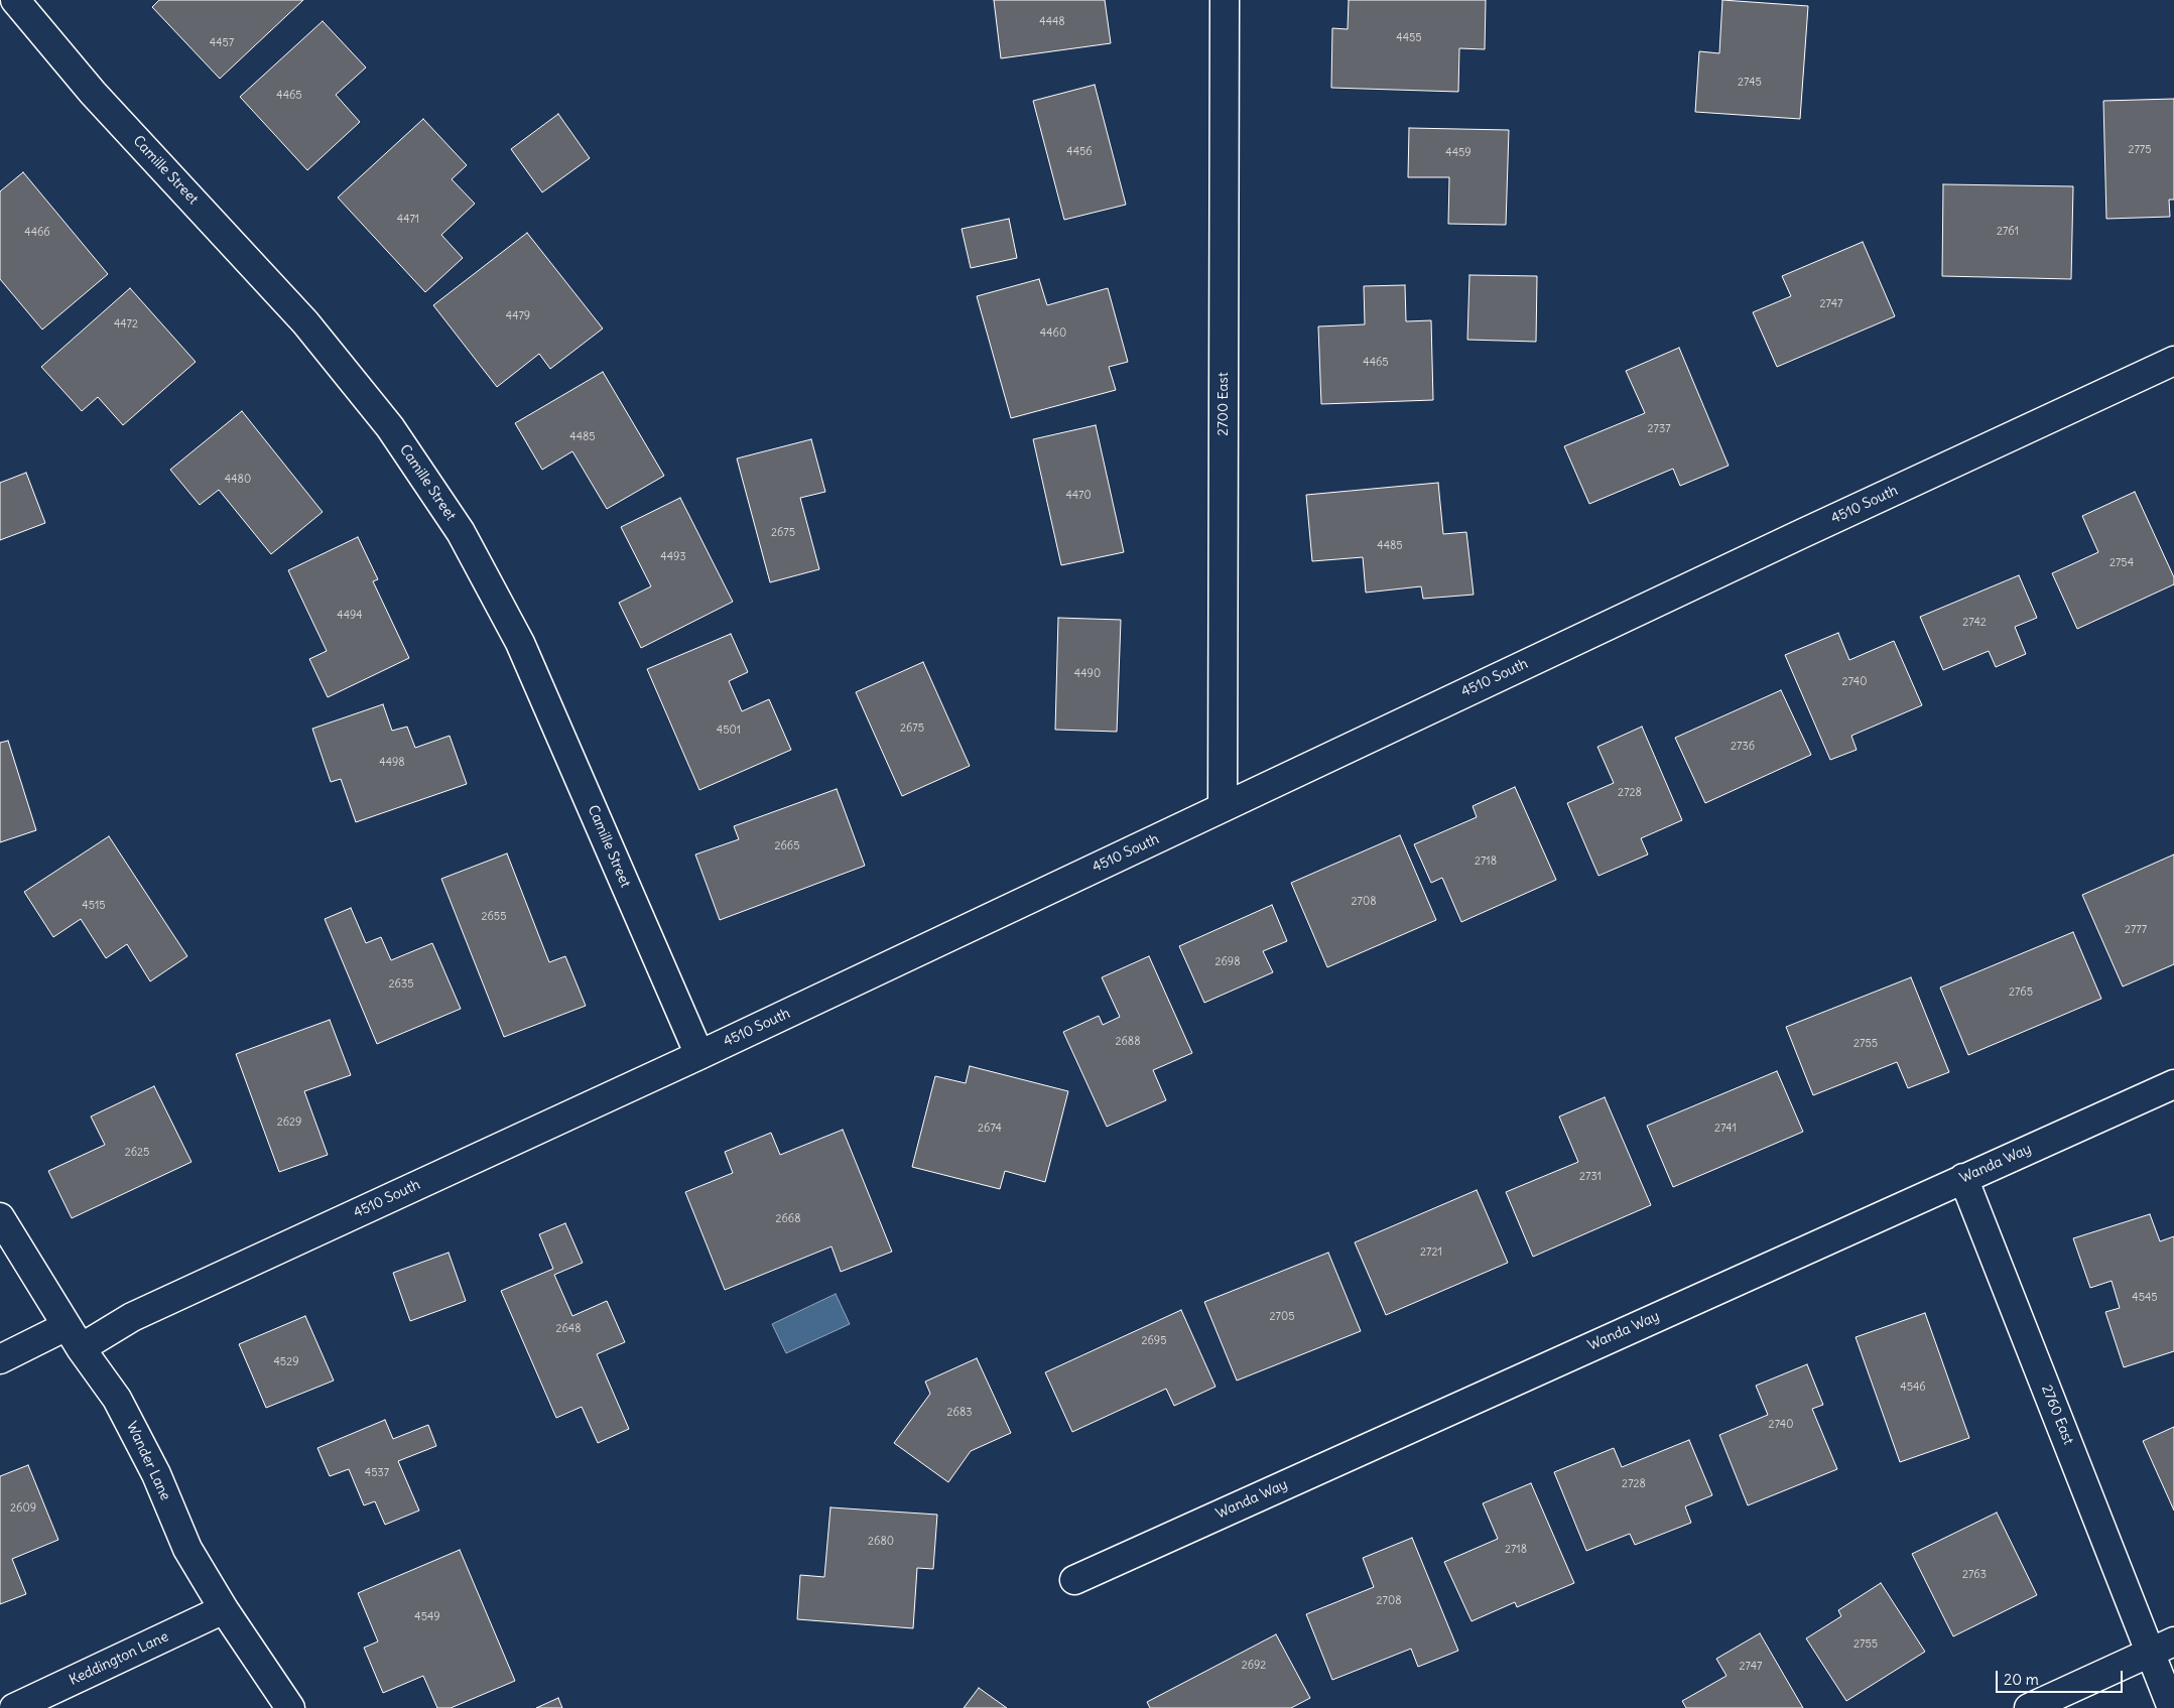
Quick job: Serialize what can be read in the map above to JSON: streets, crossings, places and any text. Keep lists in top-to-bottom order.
{
  "streets": {
    "street": [
      "Camille Street",
      "2700 East",
      "4510 South",
      "Wanda Way",
      "2760 East",
      "Wander Lane",
      "Keddington Lane"
    ]
  },
  "crossings": [
    ["Camille Street", "4510 South"],
    ["2700 East", "4510 South"],
    ["4510 South", "Wander Lane"],
    ["Wanda Way", "2760 East"],
    ["Wander Lane", "Keddington Lane"]
  ],
  "house_numbers": [
    "4448",
    "4455",
    "4457",
    "2745",
    "4465",
    "2775",
    "4456",
    "4459",
    "4471",
    "2761",
    "4466",
    "2747",
    "4479",
    "4472",
    "4460",
    "4465",
    "2737",
    "4485",
    "4480",
    "4470",
    "2675",
    "4485",
    "4493",
    "2754",
    "4494",
    "2742",
    "4490",
    "2740",
    "2675",
    "4501",
    "2736",
    "4498",
    "2728",
    "2665",
    "2718",
    "2708",
    "4515",
    "2655",
    "2777",
    "2698",
    "2635",
    "2765",
    "2688",
    "2755",
    "2629",
    "2674",
    "2741",
    "2625",
    "2731",
    "2668",
    "2721",
    "4545",
    "2705",
    "2648",
    "2695",
    "4529",
    "4546",
    "2683",
    "2740",
    "4537",
    "2728",
    "2609",
    "2680",
    "2718",
    "2763",
    "2708",
    "4549",
    "2755",
    "2692",
    "2747"
  ],
  "scale_bar": "20 m"
}
